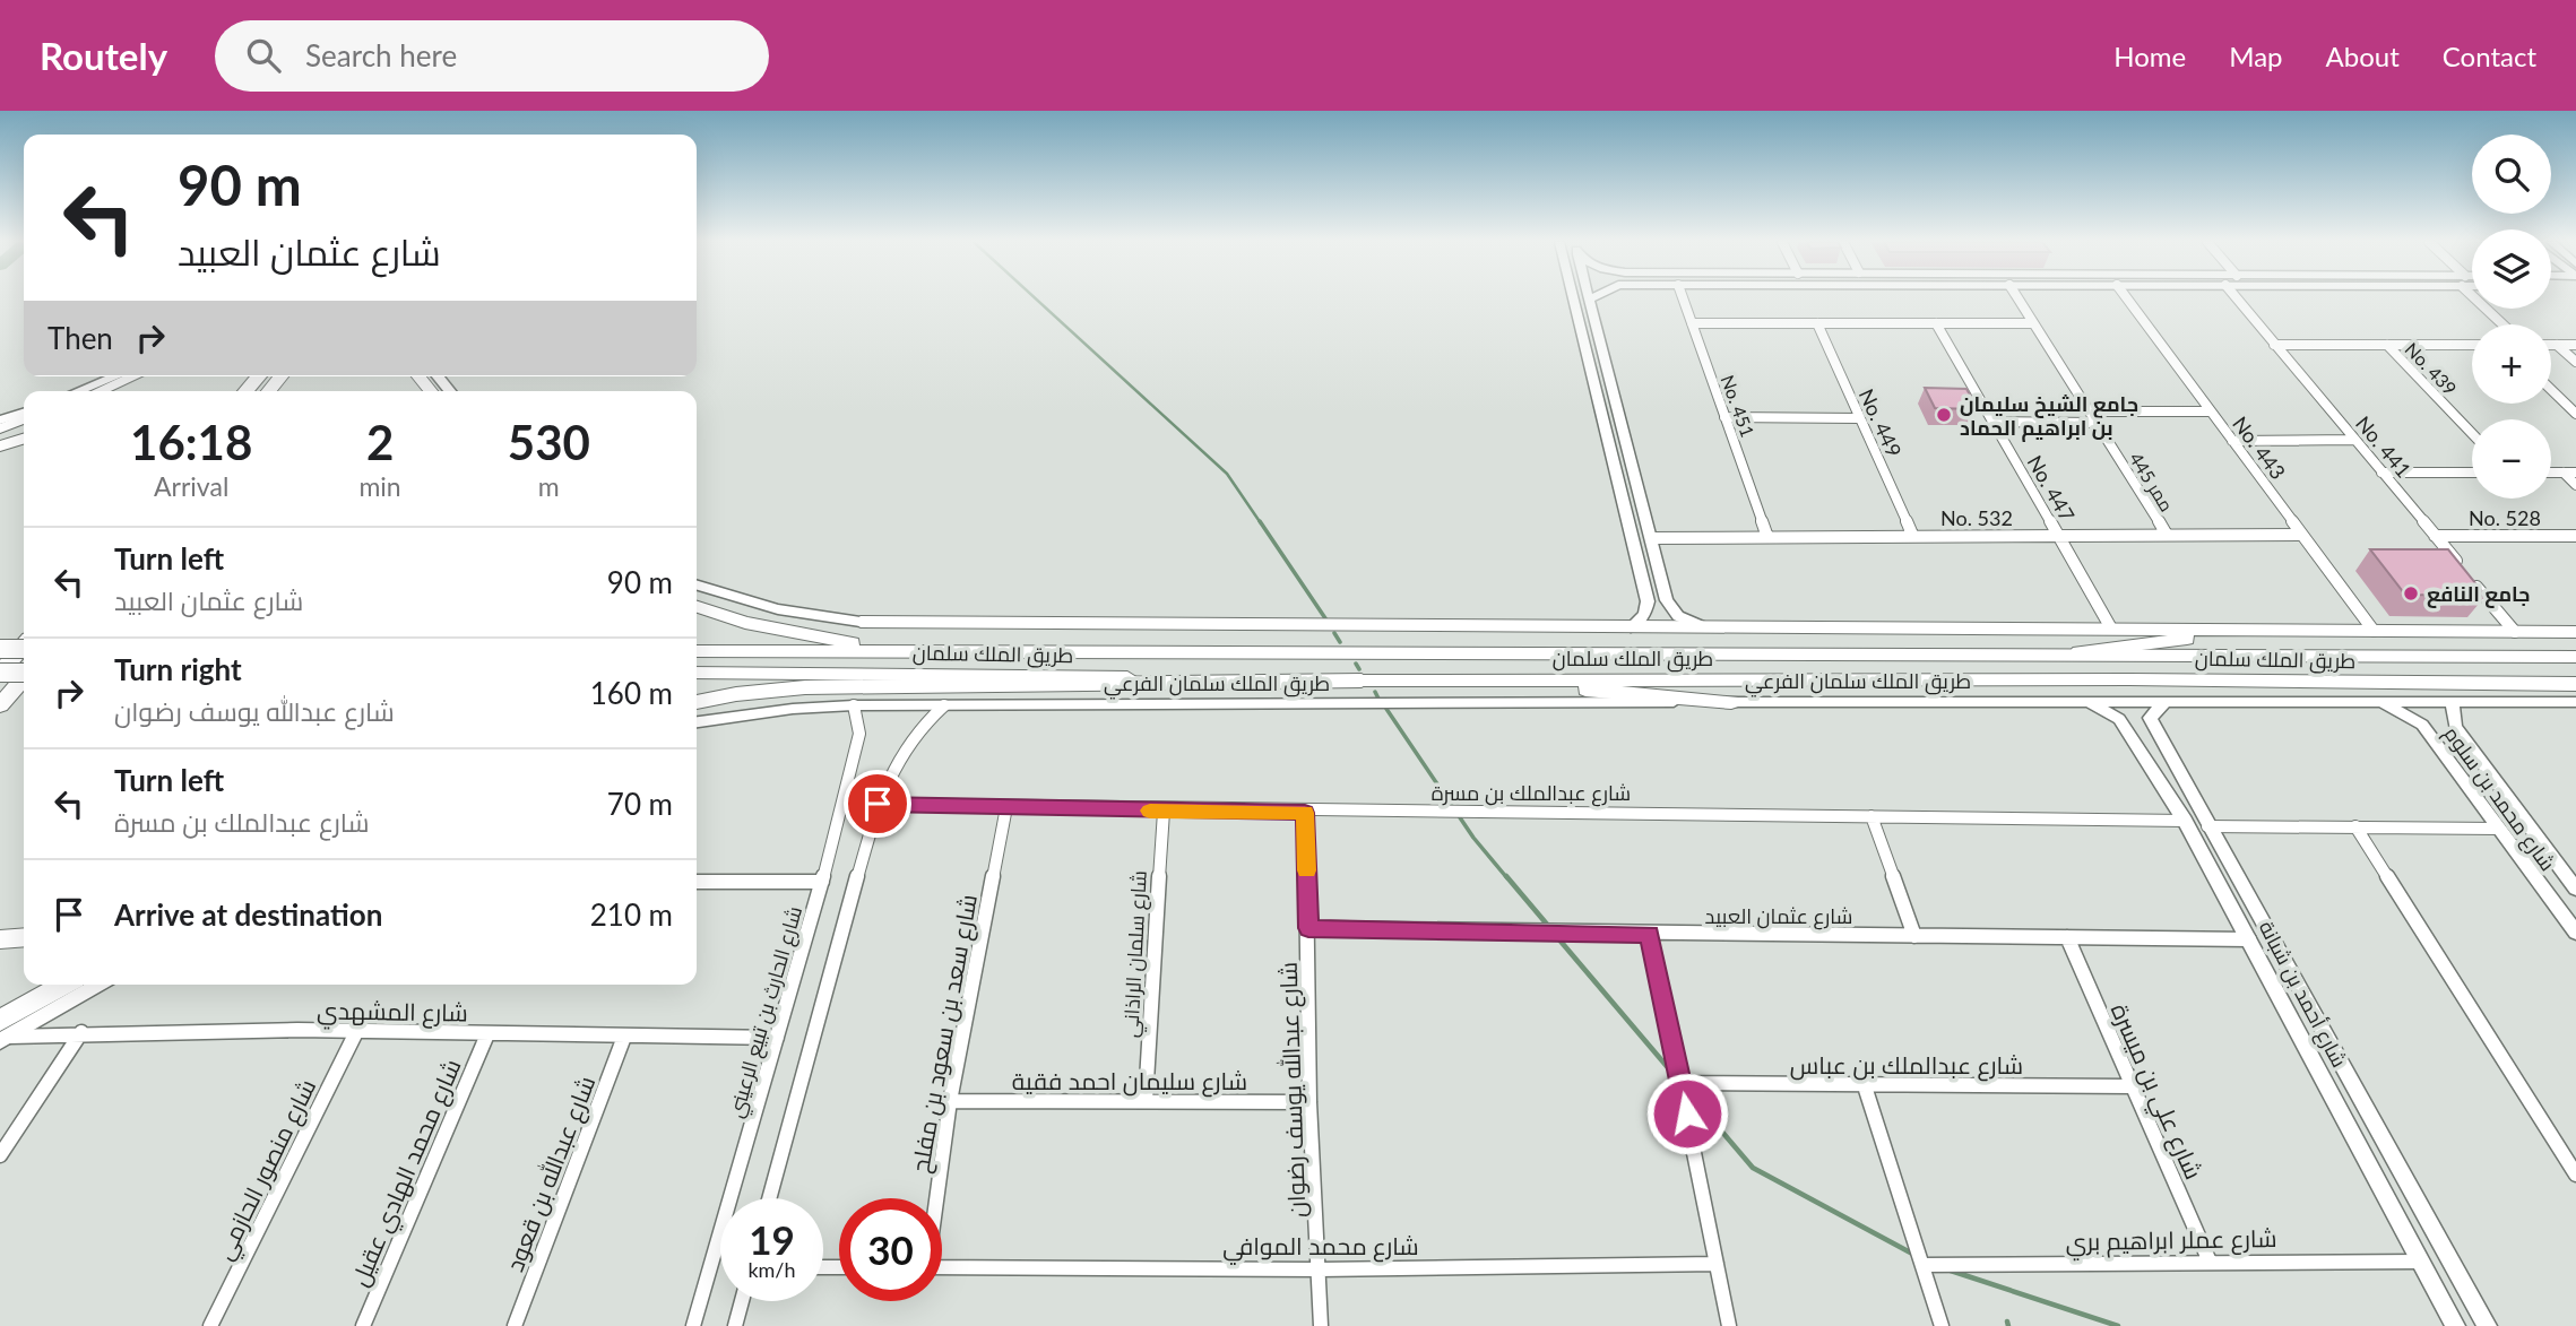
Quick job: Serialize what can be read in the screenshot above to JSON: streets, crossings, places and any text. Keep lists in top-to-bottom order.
{
  "streets": {
    "main road": ["طريق الملك سلمان"],
    "street": [
      "No. 439",
      "No. 451",
      "No. 449",
      "No. 441",
      "No. 443",
      "ممر 445",
      "No. 447",
      "No. 532",
      "No. 528",
      "طريق الملك سلمان الفرعي",
      "شارع عبدالملك بن مسرة",
      "شارع محمد بن سلوم",
      "شارع عثمان العبيد",
      "شارع سلمان الراذاني",
      "شارع أحمد بن شبانة",
      "شارع المشهدي",
      "شارع الحارث بن تبيع الرعيني",
      "شارع سعد بن سعود بن مفلح",
      "شارع عبدالملك بن عباس",
      "شارع سليمان احمد فقية",
      "شارع عبدالله يوسف رضوان",
      "شارع علي بن ميسرة",
      "شارع منصور الحازمي",
      "شارع محمد الهادي عقيل",
      "شارع عبدالله بن قعود",
      "شارع عملر ابراهيم بري",
      "شارع محمد الموافي"
    ]
  },
  "crossings": [
    ["No. 451", "No. 532"],
    ["No. 449", "No. 532"],
    ["No. 441", "No. 528"],
    ["No. 443", "No. 532"],
    ["ممر 445", "No. 532"],
    ["No. 447", "No. 532"],
    ["طريق الملك سلمان الفرعي", "شارع محمد بن سلوم"],
    ["طريق الملك سلمان الفرعي", "شارع أحمد بن شبانة"],
    ["طريق الملك سلمان الفرعي", "شارع الحارث بن تبيع الرعيني"],
    ["شارع عبدالملك بن مسرة", "شارع سلمان الراذاني"],
    ["شارع عبدالملك بن مسرة", "شارع أحمد بن شبانة"],
    ["شارع عبدالملك بن مسرة", "شارع سعد بن سعود بن مفلح"],
    ["شارع عبدالملك بن مسرة", "شارع عبدالله يوسف رضوان"],
    ["شارع عثمان العبيد", "شارع أحمد بن شبانة"],
    ["شارع عثمان العبيد", "شارع عبدالله يوسف رضوان"],
    ["شارع عثمان العبيد", "شارع علي بن ميسرة"],
    ["شارع سلمان الراذاني", "شارع سليمان احمد فقية"],
    ["شارع أحمد بن شبانة", "شارع عملر ابراهيم بري"],
    ["شارع المشهدي", "شارع الحارث بن تبيع الرعيني"],
    ["شارع المشهدي", "شارع منصور الحازمي"],
    ["شارع المشهدي", "شارع محمد الهادي عقيل"],
    ["شارع المشهدي", "شارع عبدالله بن قعود"],
    ["شارع سعد بن سعود بن مفلح", "شارع سليمان احمد فقية"],
    ["شارع عبدالملك بن عباس", "شارع علي بن ميسرة"],
    ["شارع سليمان احمد فقية", "شارع عبدالله يوسف رضوان"],
    ["شارع عبدالله يوسف رضوان", "شارع محمد الموافي"],
    ["شارع علي بن ميسرة", "شارع عملر ابراهيم بري"]
  ],
  "places": ["جامع الشيخ سليمان بن ابراهيم الحماد", "جامع النافع"],
  "page": {
    "header": "Routely",
    "search": "Search here",
    "nav": [
      "Home",
      "Map",
      "About",
      "Contact"
    ],
    "map_buttons": ["+", "−"],
    "turn": ["90 m", "شارع عثمان العبيد"],
    "then": "Then",
    "eta": [
      "16:18",
      "Arrival",
      "2",
      "min",
      "530",
      "m"
    ],
    "list": [
      {
        "name": "Turn left",
        "note": "شارع عثمان العبيد",
        "value": "90 m"
      },
      {
        "name": "Turn right",
        "note": "شارع عبدالله يوسف رضوان",
        "value": "160 m"
      },
      {
        "name": "Turn left",
        "note": "شارع عبدالملك بن مسرة",
        "value": "70 m"
      },
      {
        "name": "Arrive at destination",
        "value": "210 m"
      }
    ],
    "speed": "19 km/h",
    "limit": "30"
  }
}
